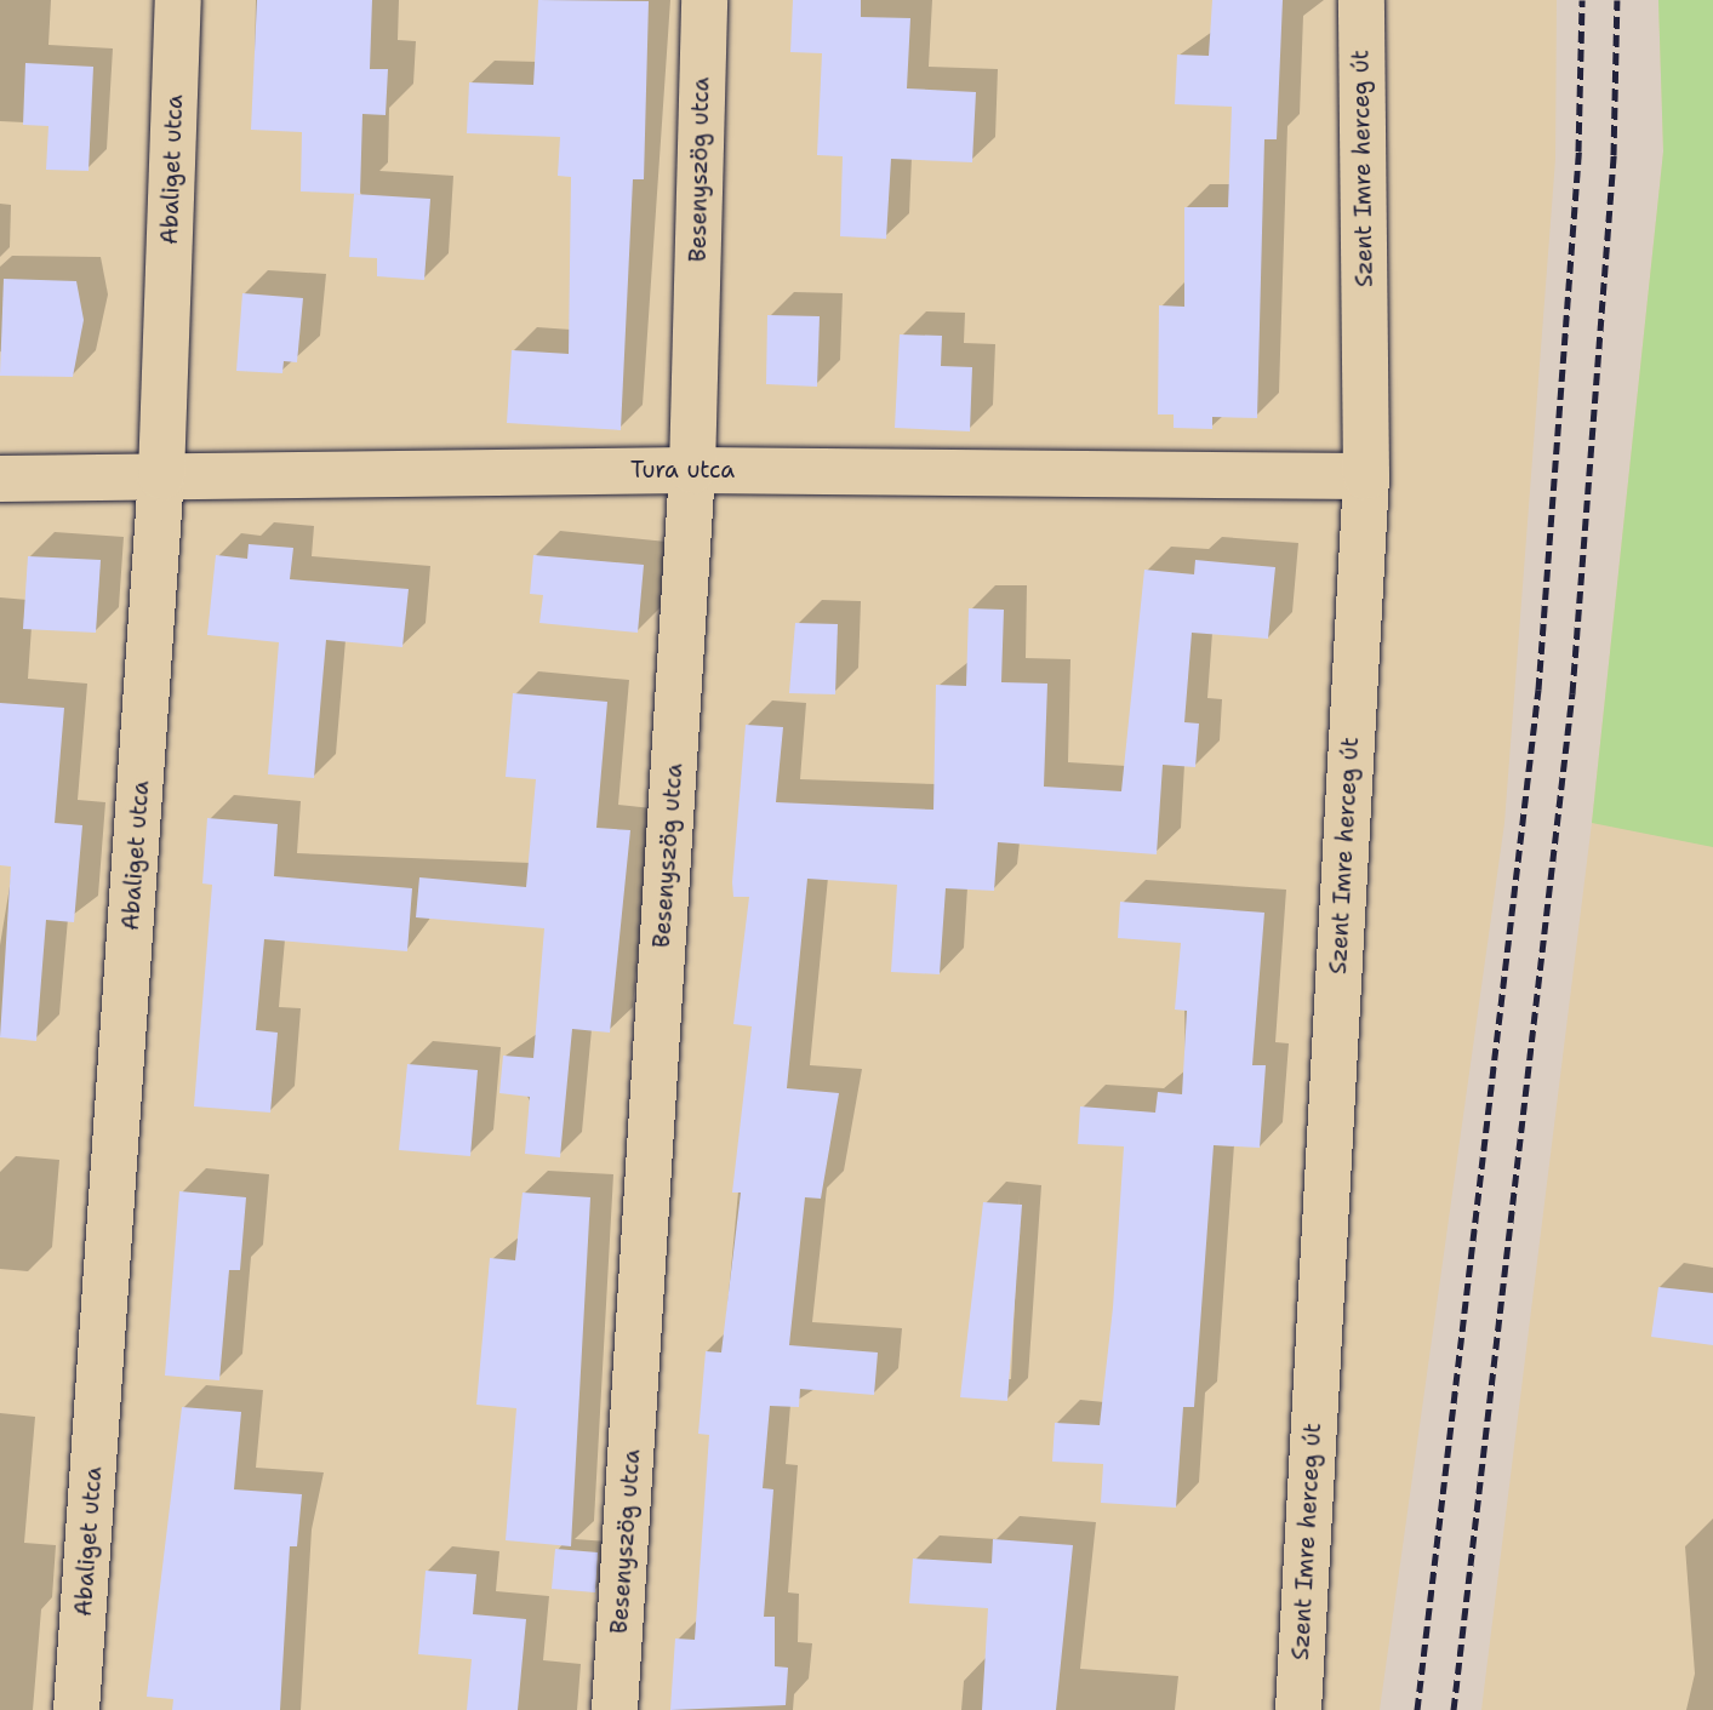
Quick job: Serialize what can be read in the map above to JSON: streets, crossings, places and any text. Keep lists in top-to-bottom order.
{
  "streets": {
    "street": [
      "Szent Imre herceg út",
      "Abaliget utca",
      "Besenyszög utca",
      "Tura utca"
    ]
  },
  "crossings": [
    ["Szent Imre herceg út", "Tura utca"],
    ["Abaliget utca", "Tura utca"],
    ["Besenyszög utca", "Tura utca"]
  ]
}
